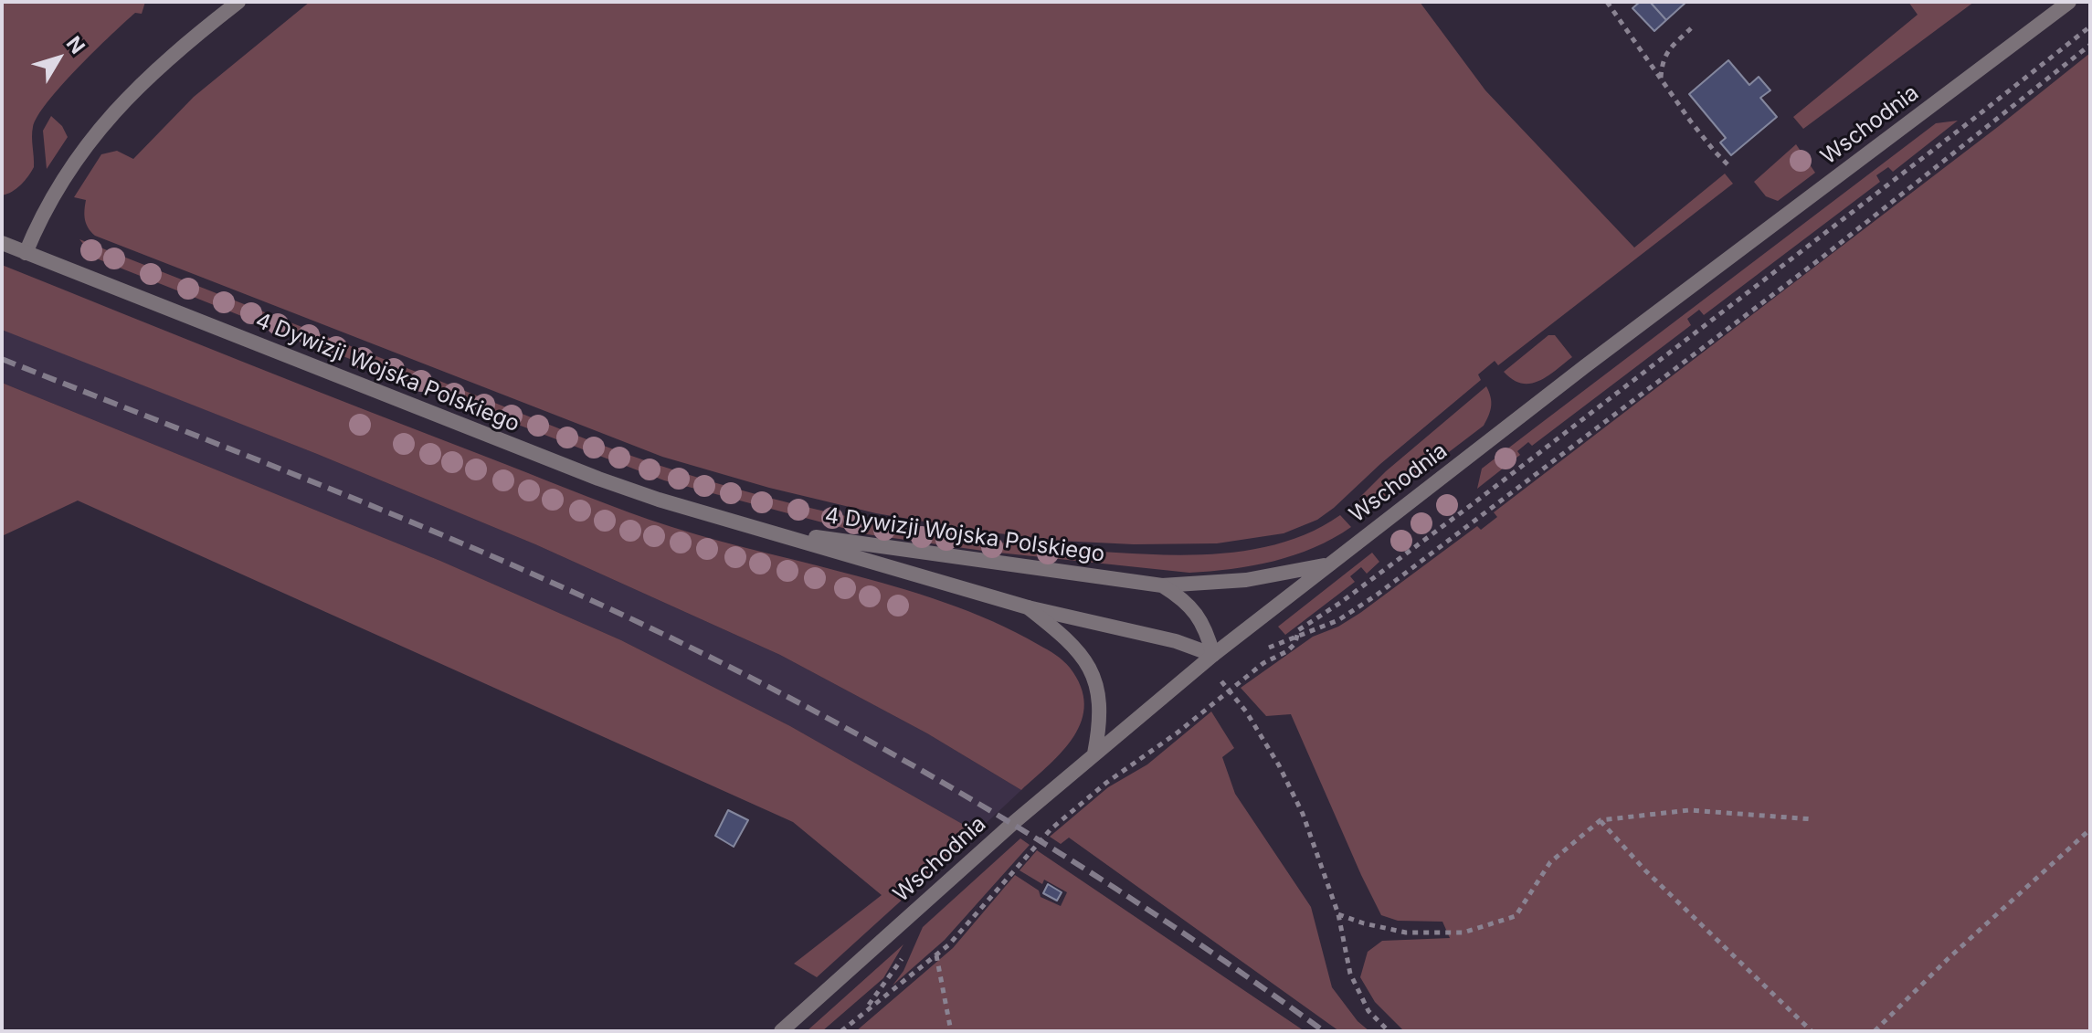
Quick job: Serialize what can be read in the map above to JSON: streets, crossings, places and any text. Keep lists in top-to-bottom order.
{
  "streets": {
    "street": ["Wschodnia", "4 Dywizji Wojska Polskiego"]
  },
  "crossings": [
    ["Wschodnia", "4 Dywizji Wojska Polskiego"]
  ],
  "north": "top right"
}
